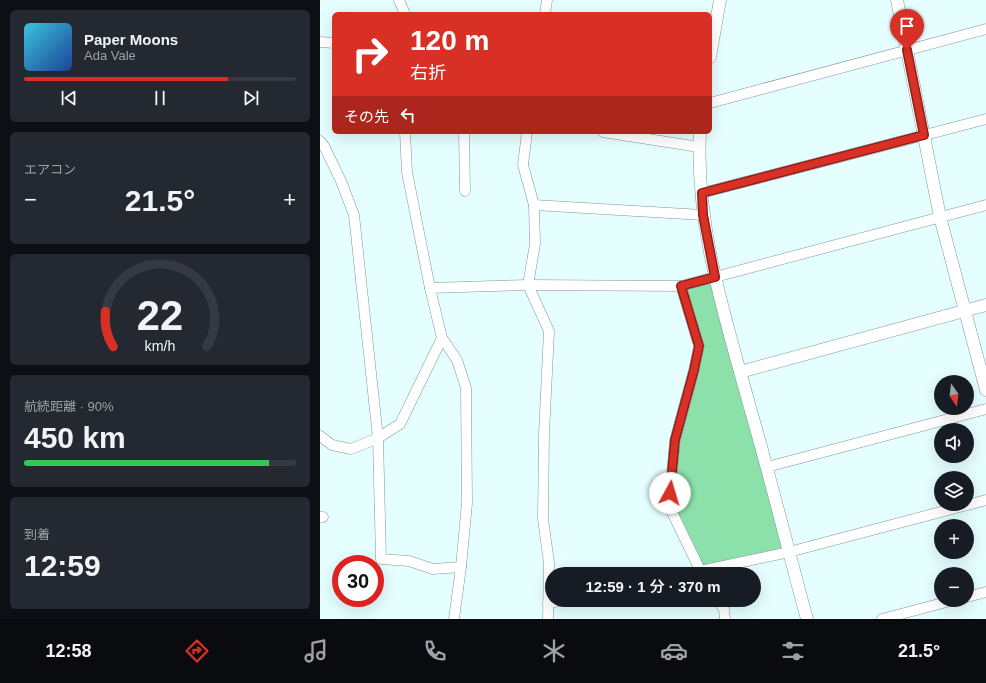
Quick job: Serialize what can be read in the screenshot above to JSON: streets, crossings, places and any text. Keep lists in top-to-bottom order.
{
  "north": "bottom",
  "page": {
    "turn": ["120 m", "右折"],
    "song": ["Paper Moons", "Ada Vale"],
    "then": "その先",
    "tile": [
      "エアコン",
      ["航続距離 · 90%", "450 km"],
      ["到着", "12:59"]
    ],
    "heat": ["−", "21.5°", "+"],
    "map_buttons": ["+", "−"],
    "limit": "30",
    "trip": "12:59 · 1 分 · 370 m",
    "tabs": ["12:58", "21.5°"],
    "gauge": ["22", "km/h"]
  }
}
